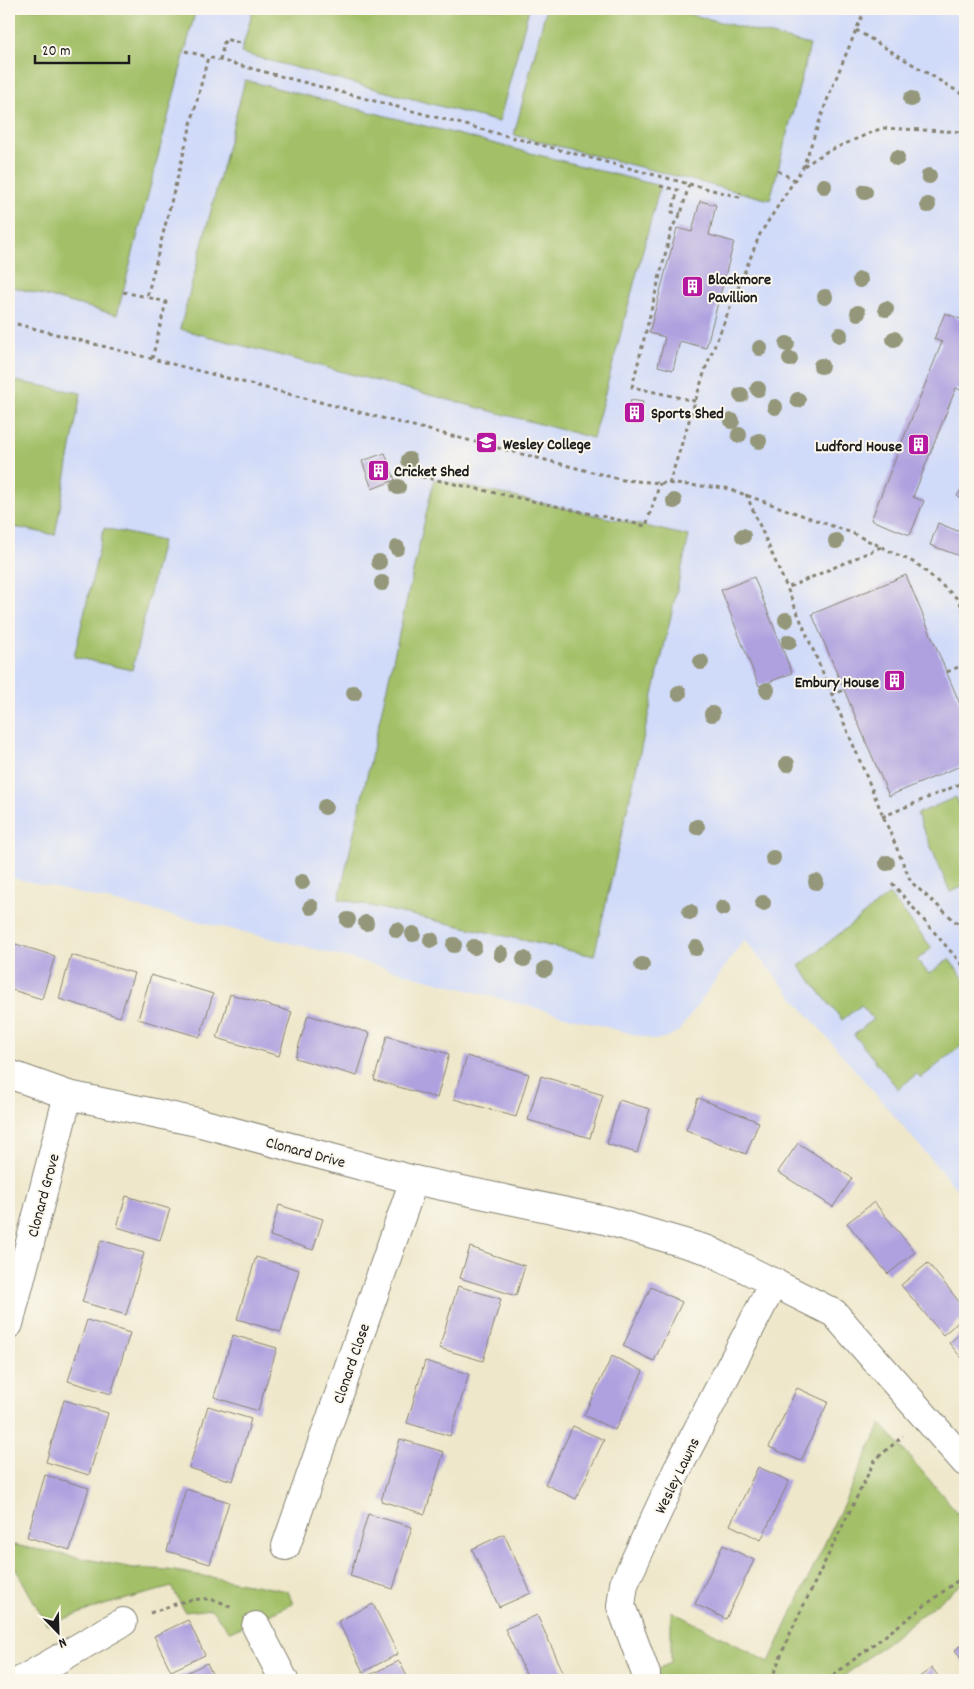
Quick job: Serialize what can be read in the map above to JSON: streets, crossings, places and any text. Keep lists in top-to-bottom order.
{
  "streets": {
    "street": [
      "Clonard Drive",
      "Clonard Grove",
      "Clonard Close",
      "Wesley Lawns"
    ]
  },
  "crossings": [
    ["Clonard Drive", "Clonard Grove"],
    ["Clonard Drive", "Clonard Close"],
    ["Clonard Drive", "Wesley Lawns"]
  ],
  "places": {
    "building": [
      "Blackmore Pavillion",
      "Sports Shed",
      "Ludford House",
      "Cricket Shed",
      "Embury House"
    ],
    "school or university": ["Wesley College"]
  },
  "scale_bar": "20 m",
  "north": "bottom right"
}
